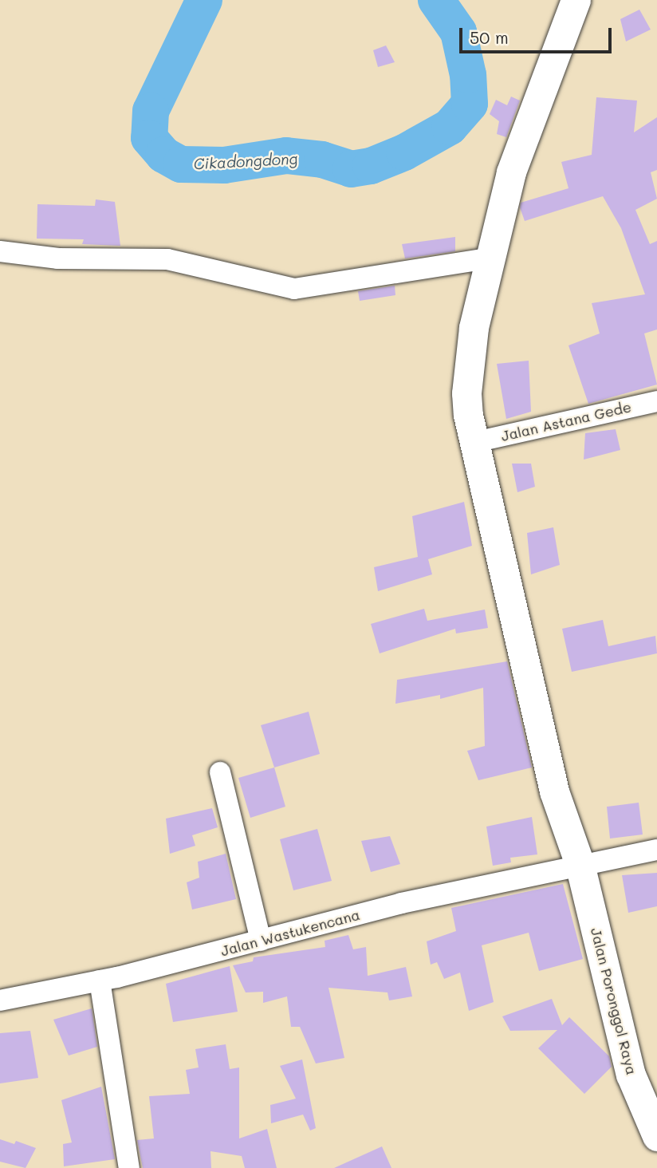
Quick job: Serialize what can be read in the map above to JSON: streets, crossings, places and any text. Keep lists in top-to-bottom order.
{
  "streets": {
    "street": ["Jalan Astana Gede", "Jalan Wastukencana", "Jalan Poronggol Raya"]
  },
  "crossings": [
    ["Jalan Astana Gede", "Jalan Poronggol Raya"],
    ["Jalan Wastukencana", "Jalan Poronggol Raya"]
  ],
  "water": ["Cikadongdong"],
  "scale_bar": "50 m"
}
